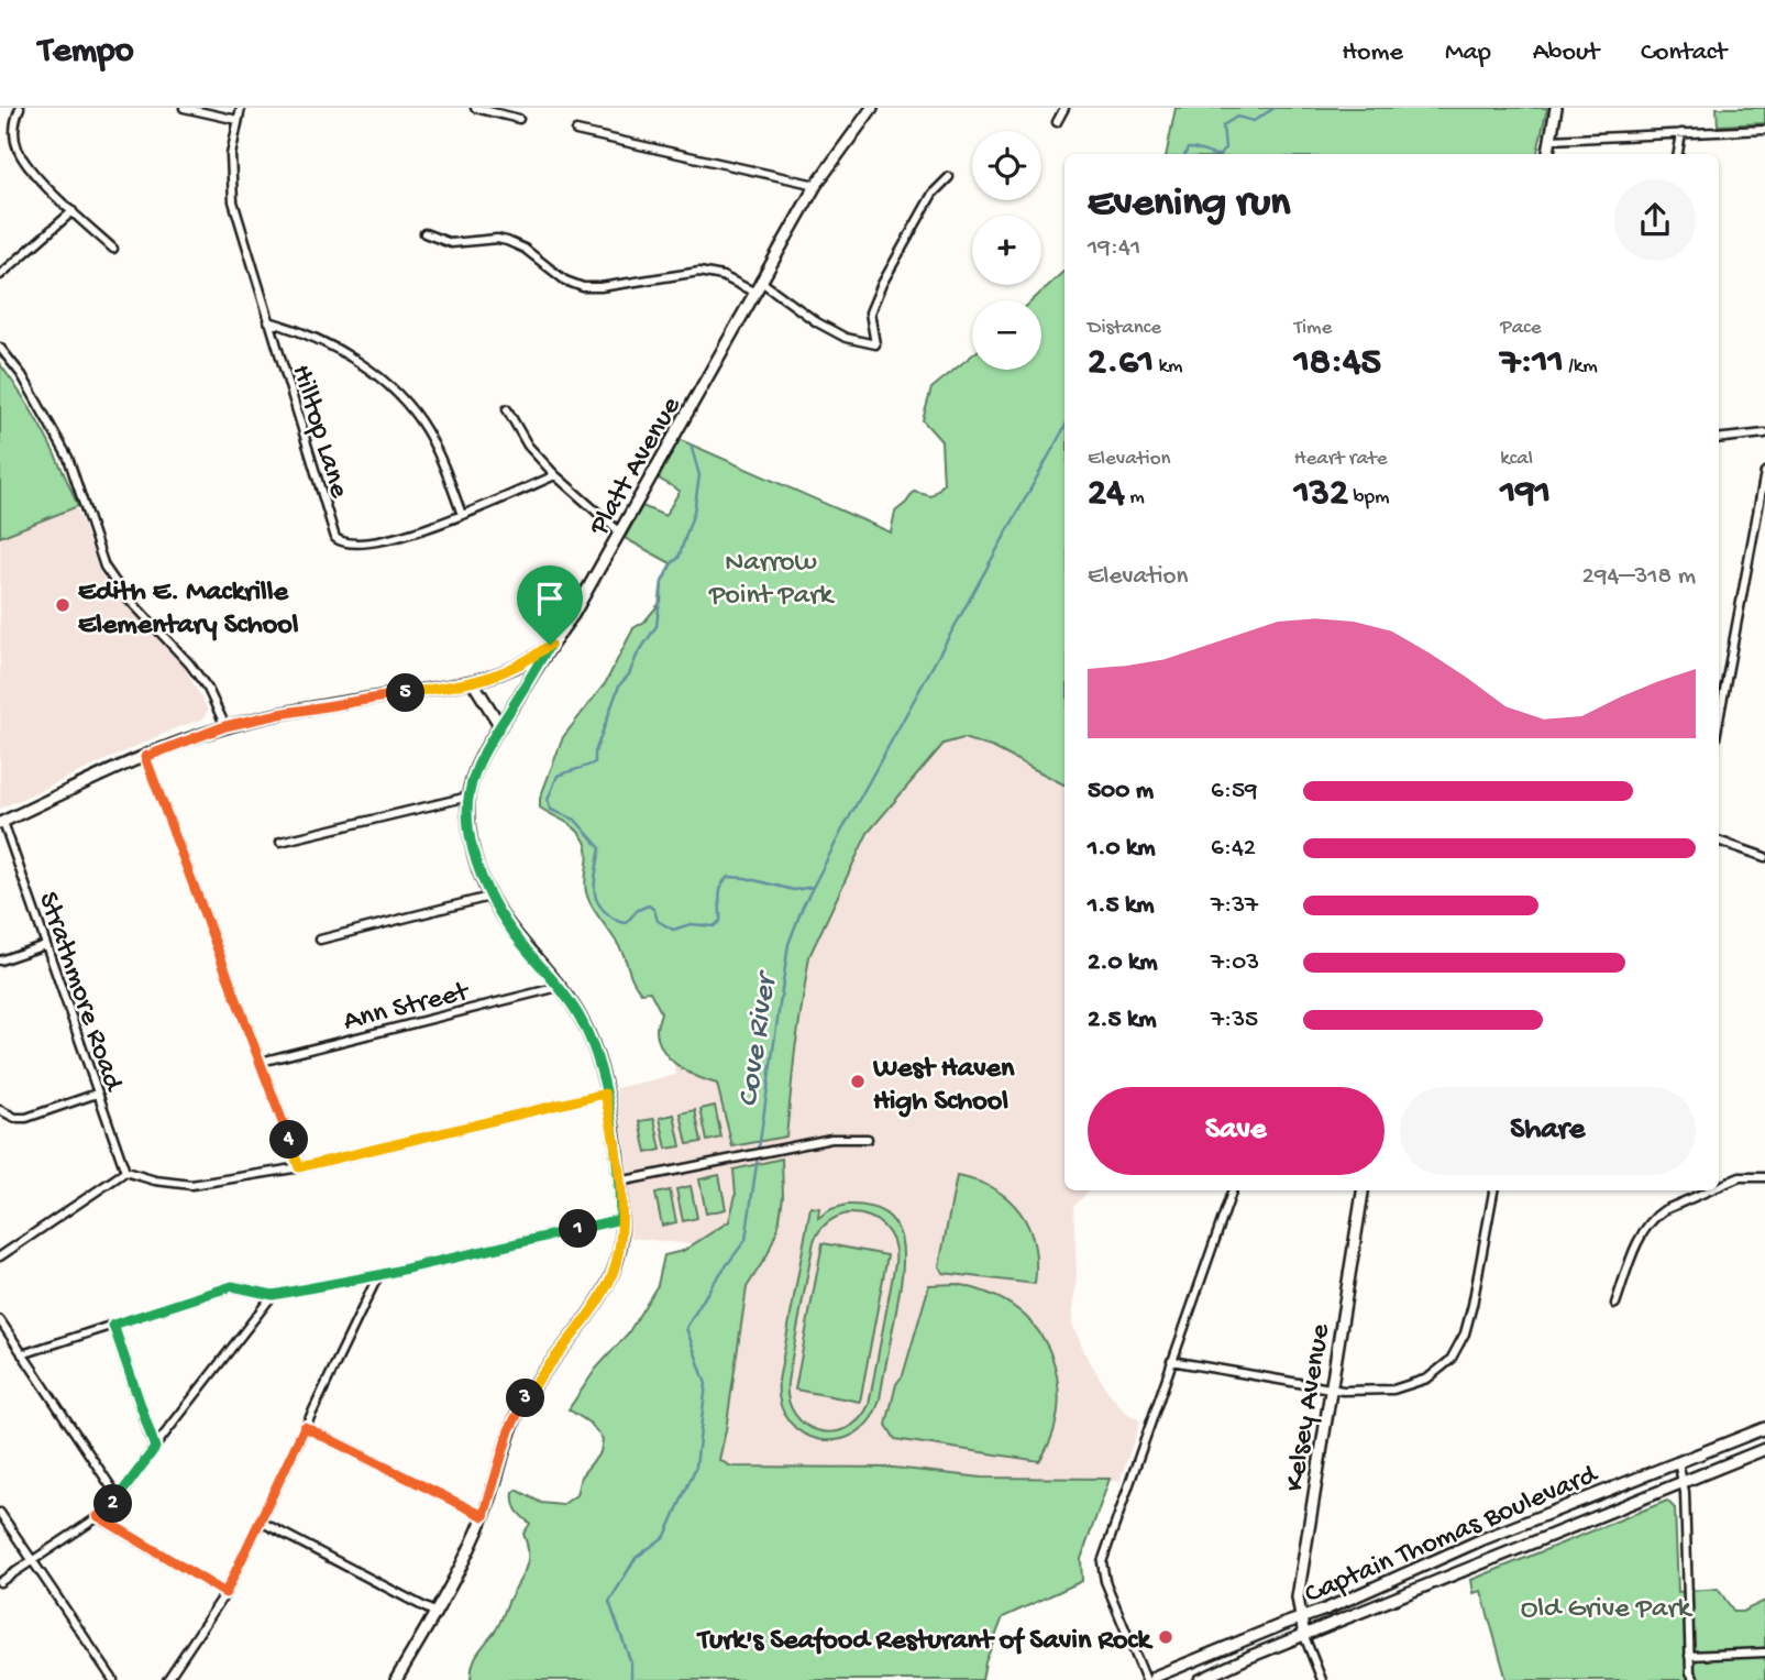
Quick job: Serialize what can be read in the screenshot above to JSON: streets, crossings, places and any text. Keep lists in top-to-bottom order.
{
  "streets": {
    "main road": ["Platt Avenue", "Kelsey Avenue", "Captain Thomas Boulevard"],
    "street": ["Hilltop Lane", "Strathmore Road", "Ann Street"]
  },
  "crossings": [
    ["Platt Avenue", "Ann Street"],
    ["Kelsey Avenue", "Captain Thomas Boulevard"]
  ],
  "water": ["Cove River"],
  "parks": ["Narrow Point Park", "Old Grive Park"],
  "places": ["Edith E. Mackrille Elementary School", "West Haven High School", "Turk's Seafood Resturant of Savin Rock"],
  "page": {
    "header": "Tempo",
    "nav": [
      "Home",
      "Map",
      "About",
      "Contact"
    ],
    "map_buttons": ["+", "−"],
    "heading": ["Evening run", "19:41"],
    "stats": [
      ["Distance", "2.61 km"],
      ["Time", "18:45"],
      ["Pace", "7:11 /km"],
      ["Elevation", "24 m"],
      ["Heart rate", "132 bpm"],
      ["kcal", "191"]
    ],
    "chart": ["Elevation", "294–318 m"],
    "pins": [
      "5",
      "4",
      "1",
      "3",
      "2"
    ],
    "list": [
      {
        "name": "500 m",
        "note": "6:59"
      },
      {
        "name": "1.0 km",
        "note": "6:42"
      },
      {
        "name": "1.5 km",
        "note": "7:37"
      },
      {
        "name": "2.0 km",
        "note": "7:03"
      },
      {
        "name": "2.5 km",
        "note": "7:35"
      }
    ],
    "buttons": ["Save", "Share"]
  }
}
